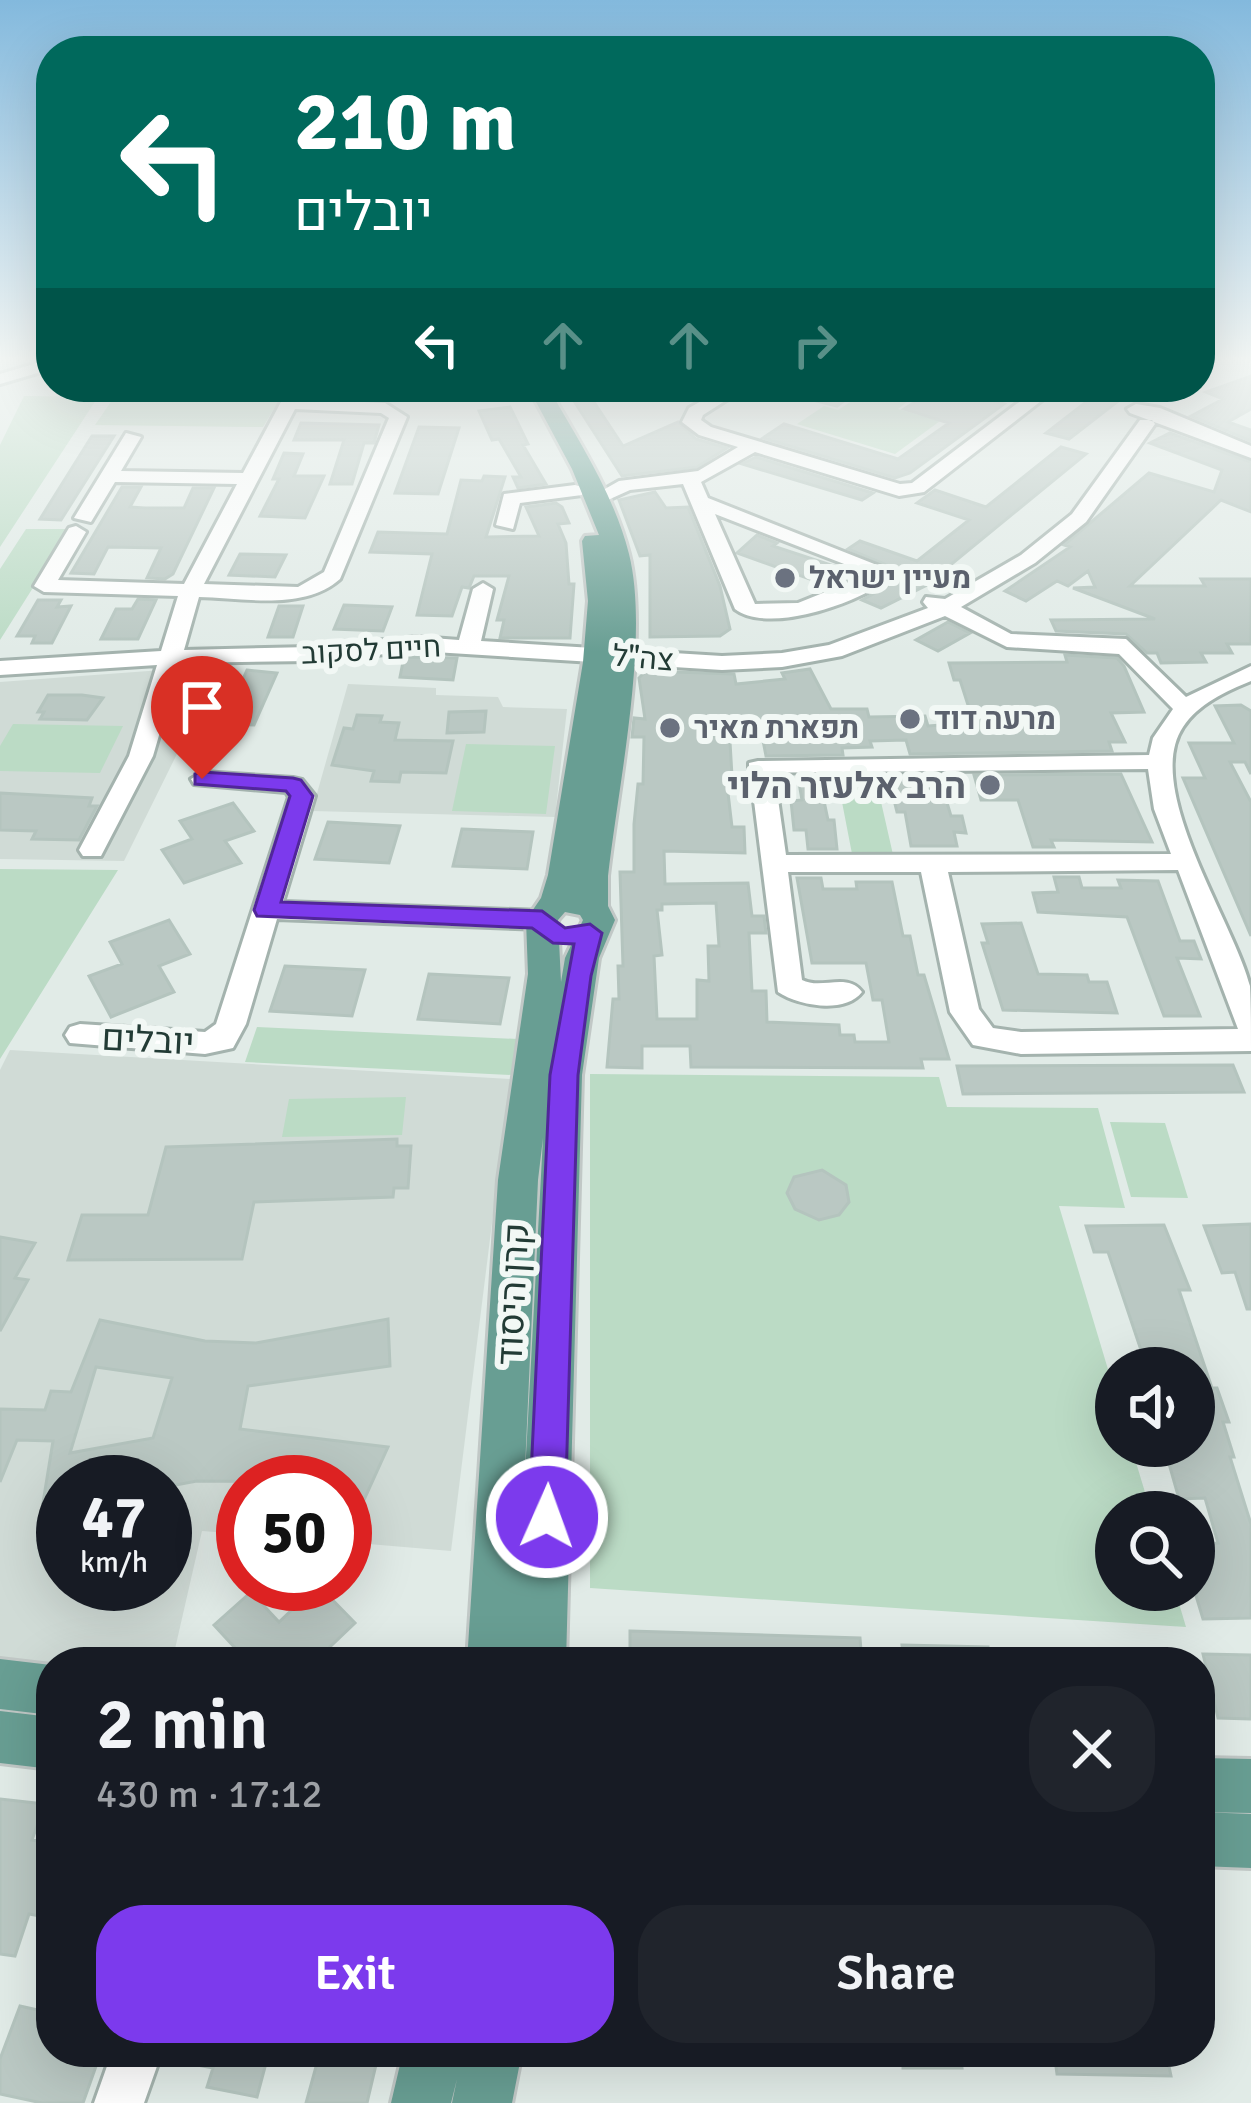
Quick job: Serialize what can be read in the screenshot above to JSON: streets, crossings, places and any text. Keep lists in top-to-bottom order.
{
  "streets": {
    "main road": ["קרן היסוד"],
    "street": ["חיים לסקוב", "צה\"ל", "יובלים"]
  },
  "crossings": [
    ["חיים לסקוב", "צה\"ל"],
    ["חיים לסקוב", "קרן היסוד"],
    ["צה\"ל", "קרן היסוד"]
  ],
  "places": [
    "מעיין ישראל",
    "מרעה דוד",
    "תפארת מאיר",
    "הרב אלעזר הלוי"
  ],
  "page": {
    "turn": ["210 m", "יובלים"],
    "speed": "47 km/h",
    "limit": "50",
    "heading": ["2 min", "430 m · 17:12"],
    "buttons": ["Exit", "Share"]
  }
}
